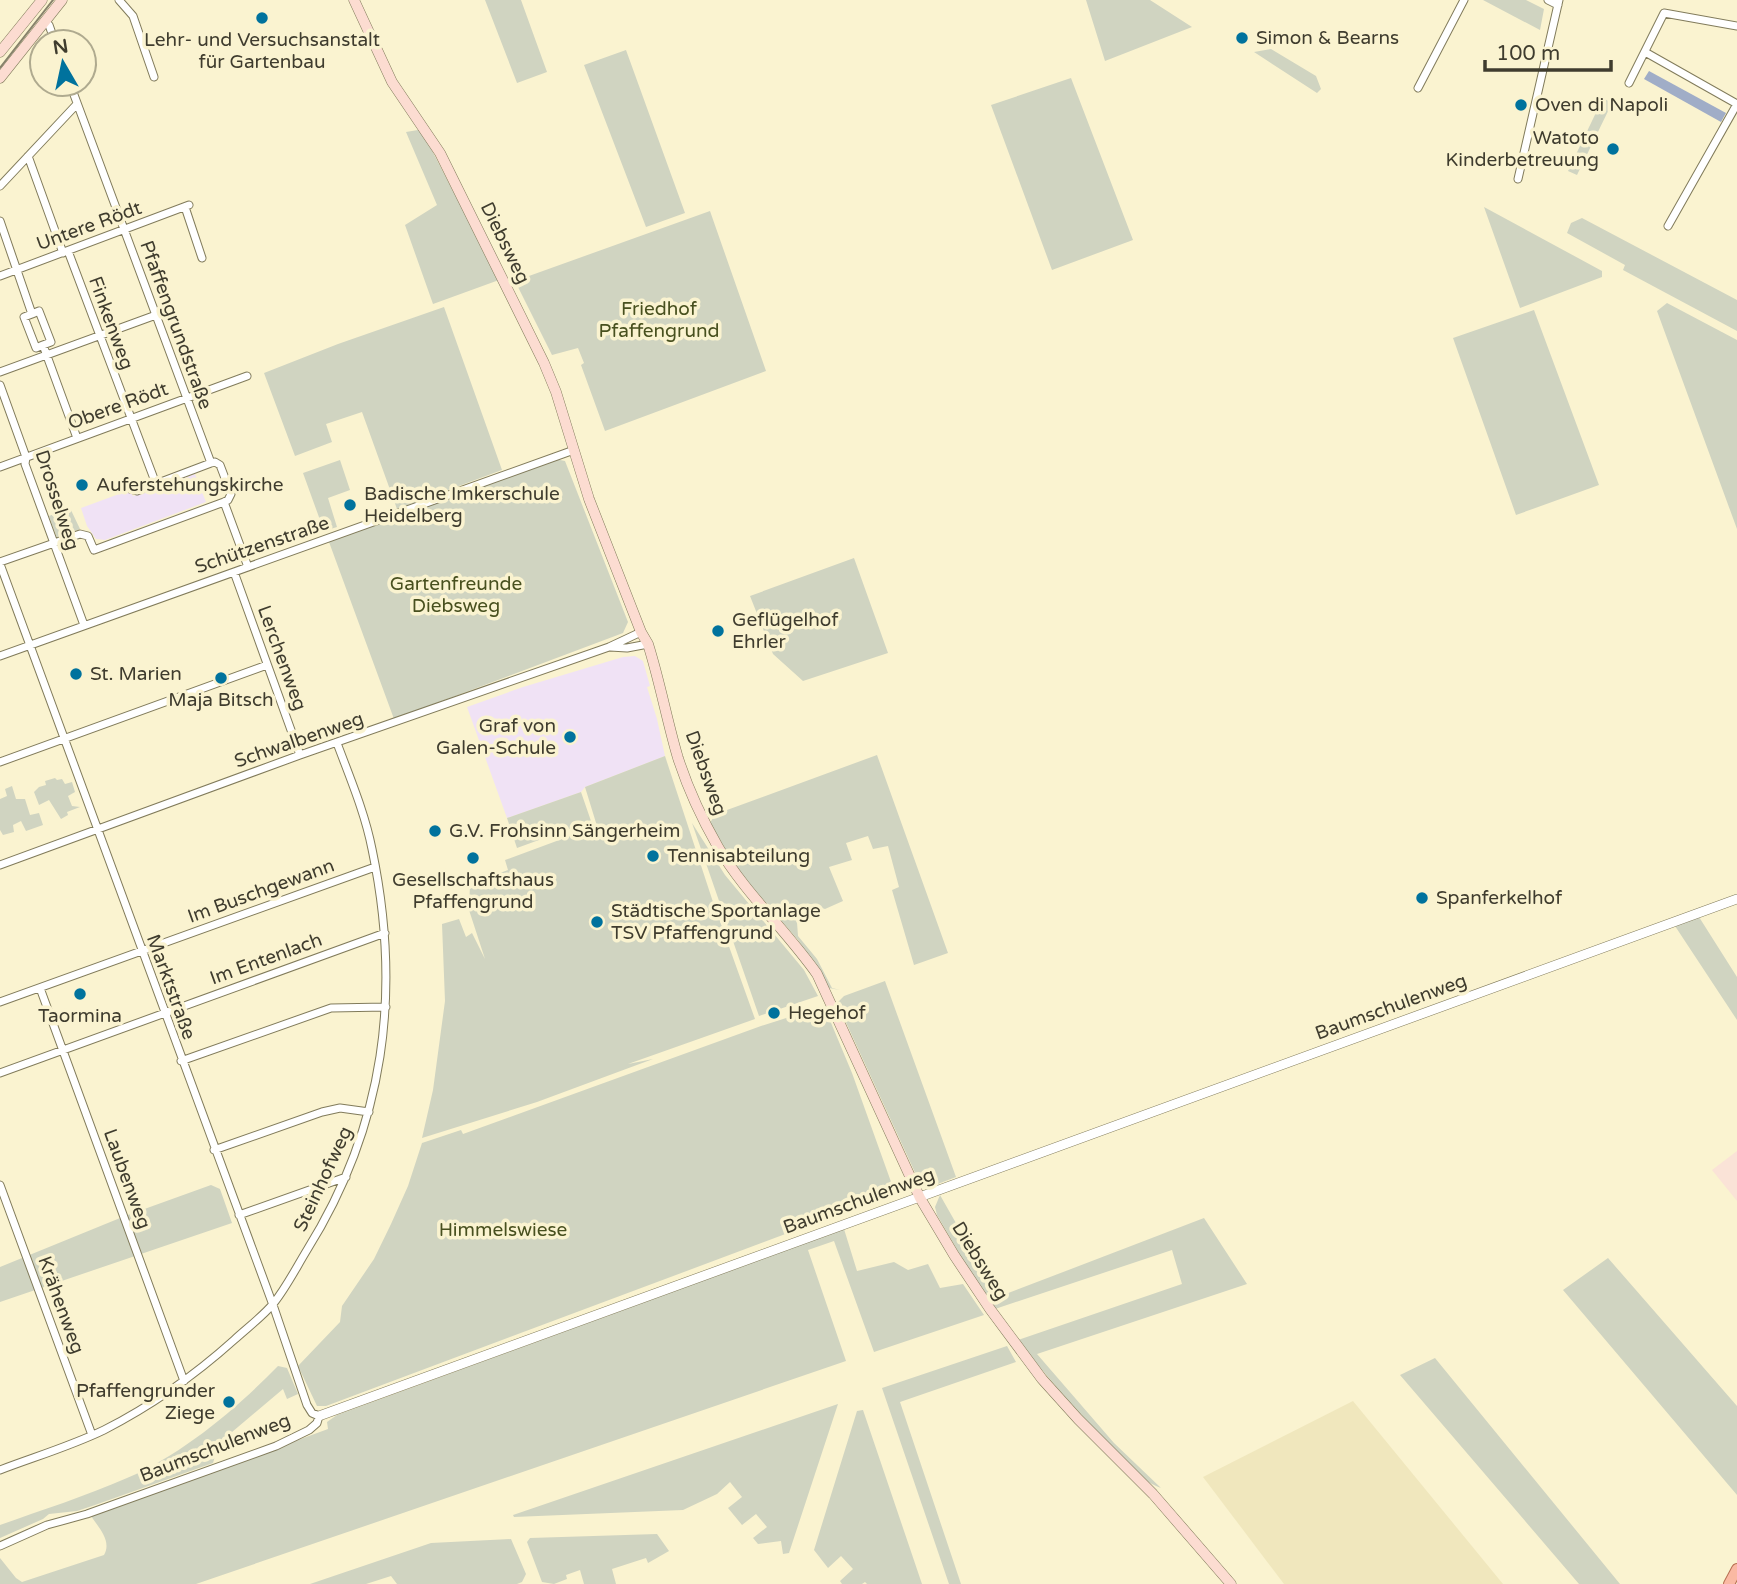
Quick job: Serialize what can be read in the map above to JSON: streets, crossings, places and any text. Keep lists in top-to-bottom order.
{
  "streets": {
    "main road": ["Diebsweg"],
    "street": [
      "Untere Rödt",
      "Finkenweg",
      "Pfaffengrundstraße",
      "Obere Rödt",
      "Drosselweg",
      "Schützenstraße",
      "Lerchenweg",
      "Schwalbenweg",
      "Im Buschgewann",
      "Im Entenlach",
      "Marktstraße",
      "Baumschulenweg",
      "Laubenweg",
      "Steinhofweg",
      "Krähenweg"
    ]
  },
  "crossings": [
    ["Untere Rödt", "Finkenweg"],
    ["Untere Rödt", "Pfaffengrundstraße"],
    ["Diebsweg", "Schützenstraße"],
    ["Diebsweg", "Schwalbenweg"],
    ["Diebsweg", "Baumschulenweg"],
    ["Finkenweg", "Obere Rödt"],
    ["Pfaffengrundstraße", "Obere Rödt"],
    ["Pfaffengrundstraße", "Schützenstraße"],
    ["Obere Rödt", "Drosselweg"],
    ["Drosselweg", "Schützenstraße"],
    ["Schützenstraße", "Lerchenweg"],
    ["Schützenstraße", "Marktstraße"],
    ["Lerchenweg", "Schwalbenweg"],
    ["Schwalbenweg", "Marktstraße"],
    ["Schwalbenweg", "Steinhofweg"],
    ["Im Buschgewann", "Marktstraße"],
    ["Im Buschgewann", "Laubenweg"],
    ["Im Buschgewann", "Steinhofweg"],
    ["Im Entenlach", "Marktstraße"],
    ["Im Entenlach", "Laubenweg"],
    ["Im Entenlach", "Steinhofweg"],
    ["Marktstraße", "Baumschulenweg"],
    ["Marktstraße", "Steinhofweg"],
    ["Laubenweg", "Steinhofweg"],
    ["Steinhofweg", "Krähenweg"]
  ],
  "parks": ["Friedhof Pfaffengrund", "Gartenfreunde Diebsweg", "Himmelswiese"],
  "places": [
    "Lehr- und Versuchsanstalt für Gartenbau",
    "Simon & Bearns",
    "Oven di Napoli",
    "Watoto Kinderbetreuung",
    "Auferstehungskirche",
    "Badische Imkerschule Heidelberg",
    "Geflügelhof Ehrler",
    "St. Marien",
    "Maja Bitsch",
    "Graf von Galen-Schule",
    "G.V. Frohsinn Sängerheim",
    "Tennisabteilung",
    "Gesellschaftshaus Pfaffengrund",
    "Spanferkelhof",
    "Städtische Sportanlage TSV Pfaffengrund",
    "Taormina",
    "Hegehof",
    "Pfaffengrunder Ziege"
  ],
  "scale_bar": "100 m",
  "north": "top"
}
